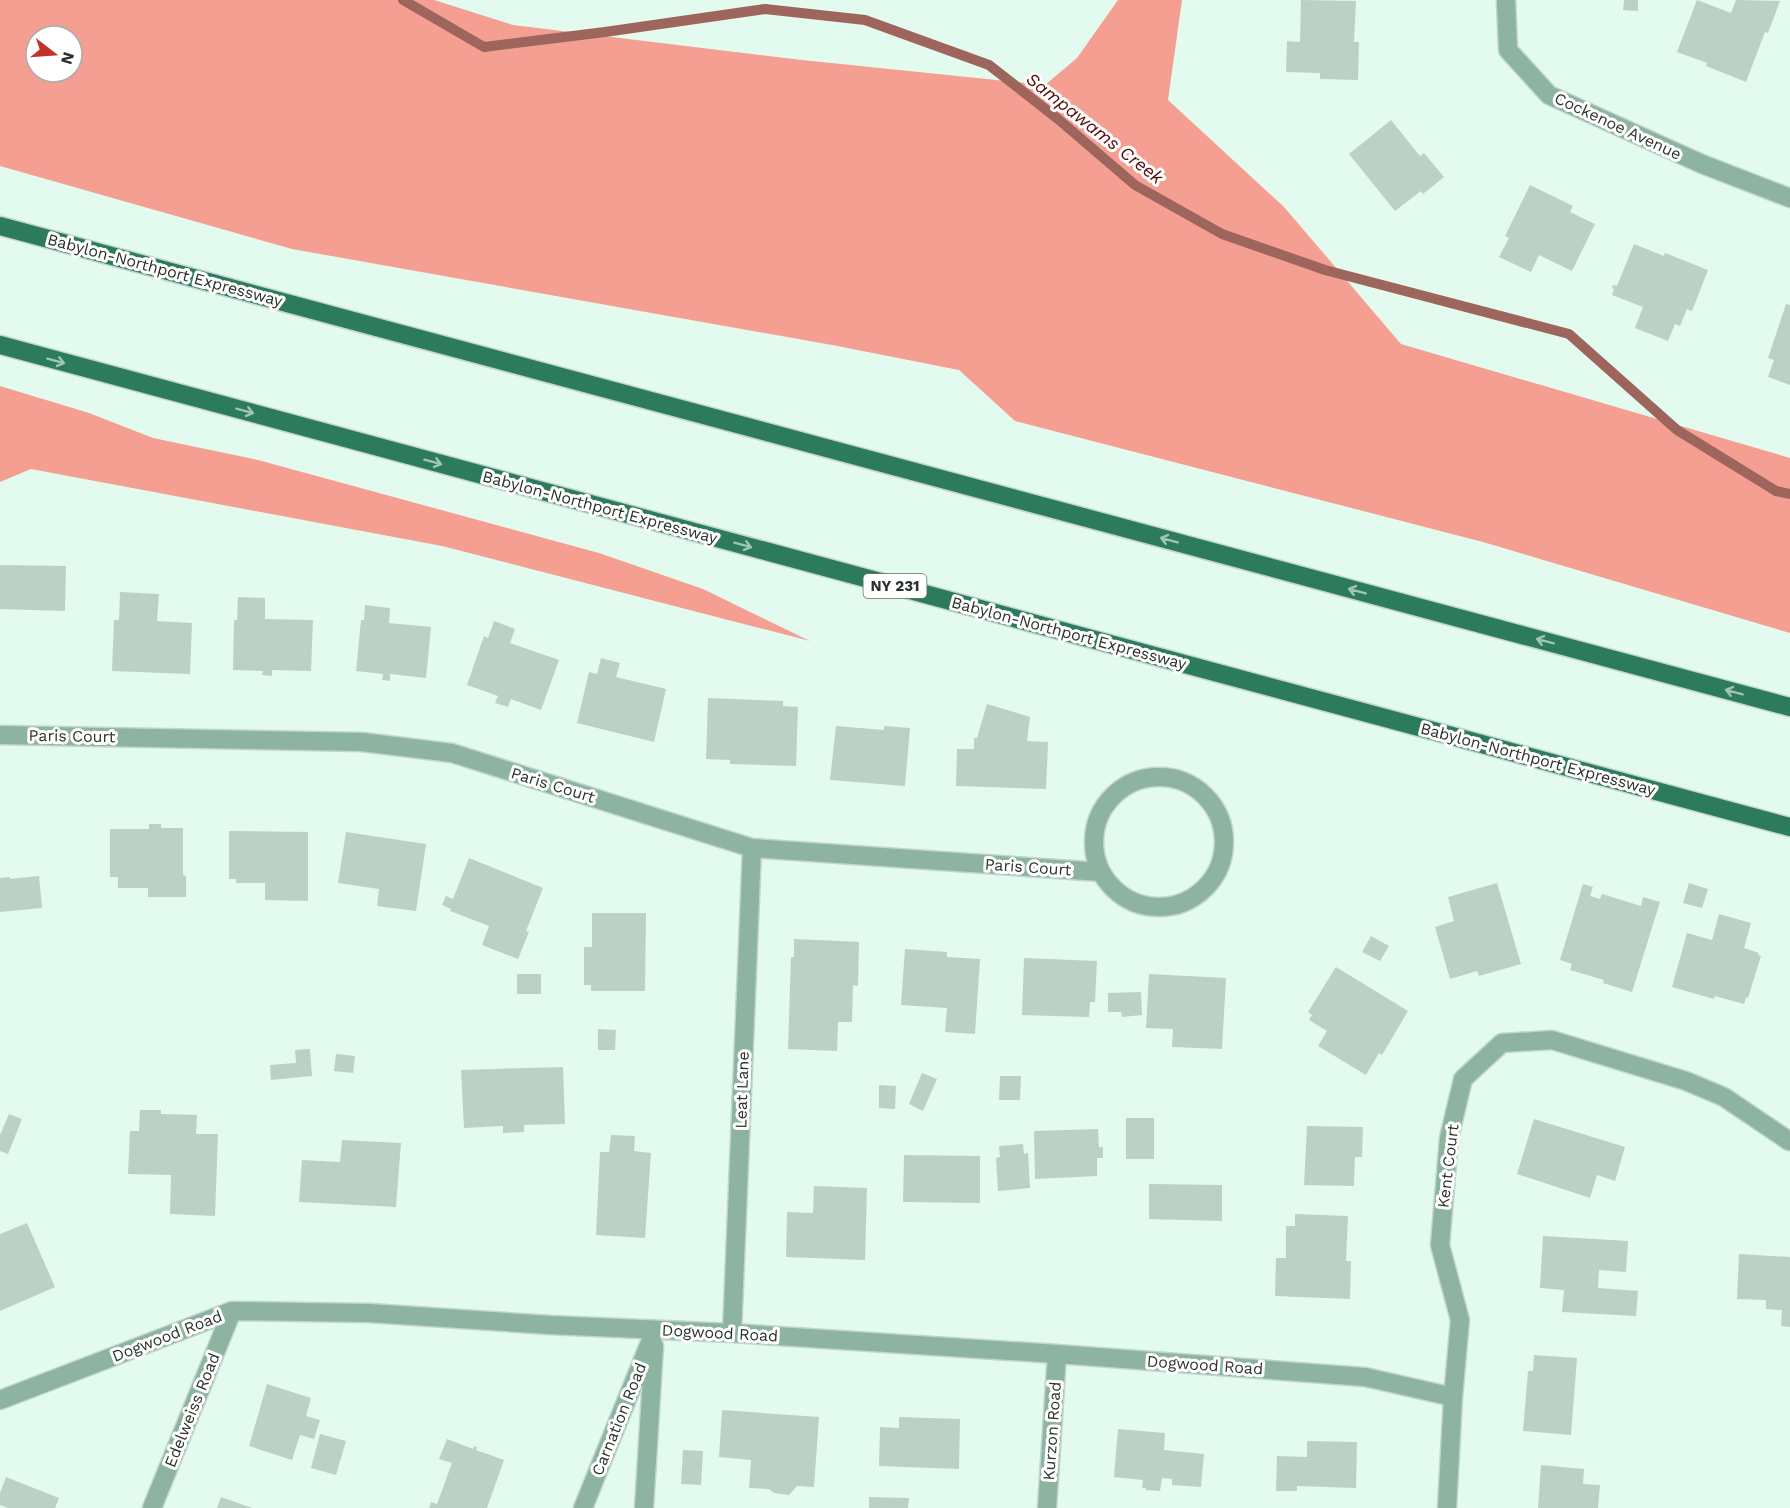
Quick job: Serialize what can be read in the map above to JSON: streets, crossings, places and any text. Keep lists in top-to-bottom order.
{
  "streets": {
    "main road": ["Babylon-Northport Expressway", "NY 231"],
    "street": [
      "Cockenoe Avenue",
      "Paris Court",
      "Leat Lane",
      "Kent Court",
      "Dogwood Road",
      "Edelweiss Road",
      "Carnation Road",
      "Kurzon Road"
    ]
  },
  "crossings": [
    ["Paris Court", "Leat Lane"],
    ["Leat Lane", "Dogwood Road"],
    ["Kent Court", "Dogwood Road"],
    ["Dogwood Road", "Edelweiss Road"],
    ["Dogwood Road", "Carnation Road"],
    ["Dogwood Road", "Kurzon Road"]
  ],
  "water": ["Sampawams Creek"],
  "north": "right"
}
